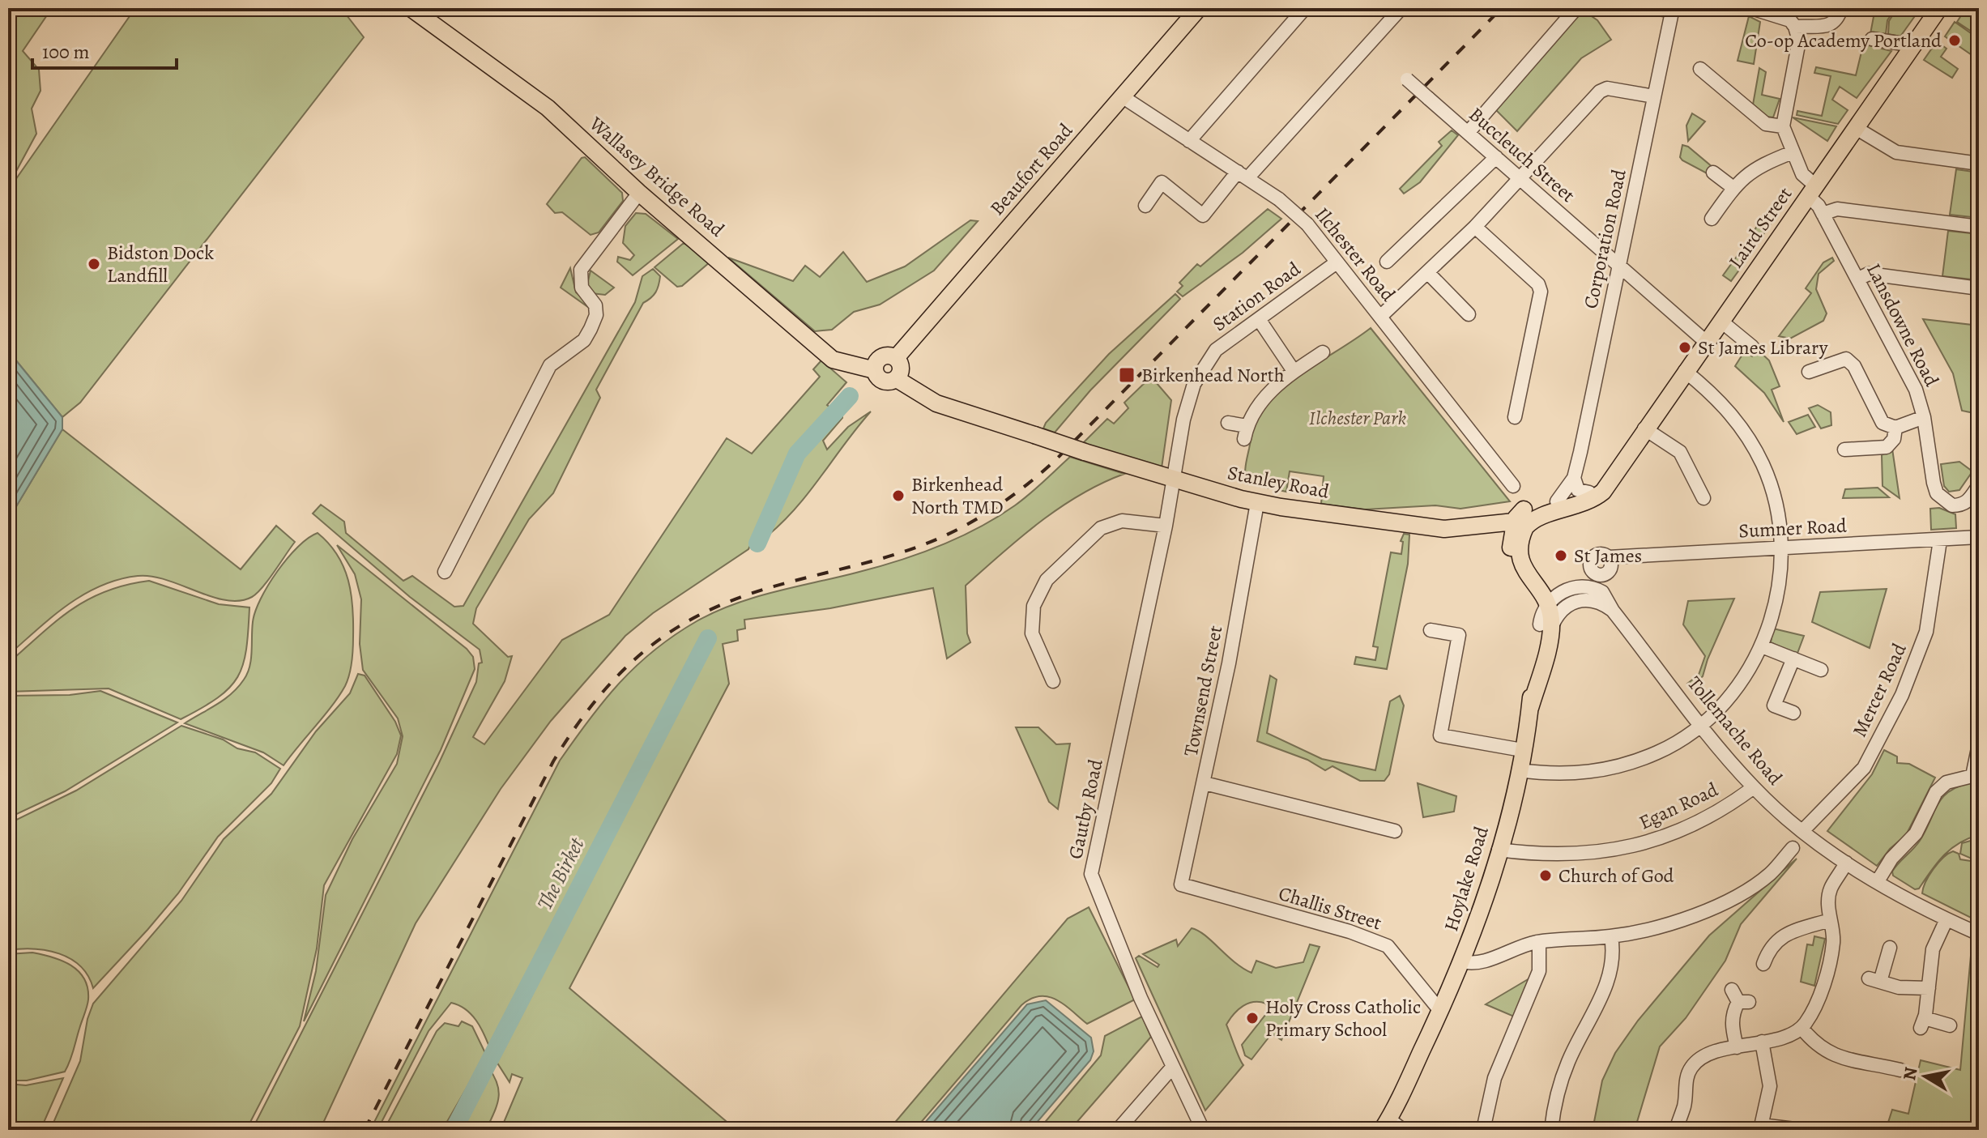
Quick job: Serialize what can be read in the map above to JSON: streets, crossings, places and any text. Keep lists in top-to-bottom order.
{
  "streets": {
    "main road": [
      "Beaufort Road",
      "Wallasey Bridge Road",
      "Laird Street",
      "Stanley Road",
      "Hoylake Road"
    ],
    "street": [
      "Buccleuch Street",
      "Corporation Road",
      "Ilchester Road",
      "Station Road",
      "Lansdowne Road",
      "Sumner Road",
      "Mercer Road",
      "Townsend Street",
      "Tollemache Road",
      "Egan Road",
      "Gautby Road",
      "Challis Street"
    ]
  },
  "crossings": [
    ["Buccleuch Street", "Laird Street"],
    ["Buccleuch Street", "Corporation Road"],
    ["Beaufort Road", "Wallasey Bridge Road"],
    ["Beaufort Road", "Ilchester Road"],
    ["Laird Street", "Lansdowne Road"],
    ["Laird Street", "Stanley Road"],
    ["Ilchester Road", "Station Road"],
    ["Station Road", "Stanley Road"],
    ["Station Road", "Gautby Road"],
    ["Stanley Road", "Townsend Street"],
    ["Stanley Road", "Gautby Road"],
    ["Sumner Road", "Mercer Road"],
    ["Mercer Road", "Tollemache Road"],
    ["Townsend Street", "Challis Street"],
    ["Tollemache Road", "Egan Road"],
    ["Egan Road", "Hoylake Road"],
    ["Hoylake Road", "Challis Street"]
  ],
  "water": ["The Birket"],
  "parks": ["Ilchester Park"],
  "places": {
    "other": [
      "Co-op Academy Portland",
      "Bidston Dock Landfill",
      "St James Library",
      "Birkenhead North TMD",
      "St James",
      "Church of God",
      "Holy Cross Catholic Primary School"
    ],
    "transit": ["Birkenhead North"]
  },
  "scale_bar": "100 m",
  "north": "left"
}
